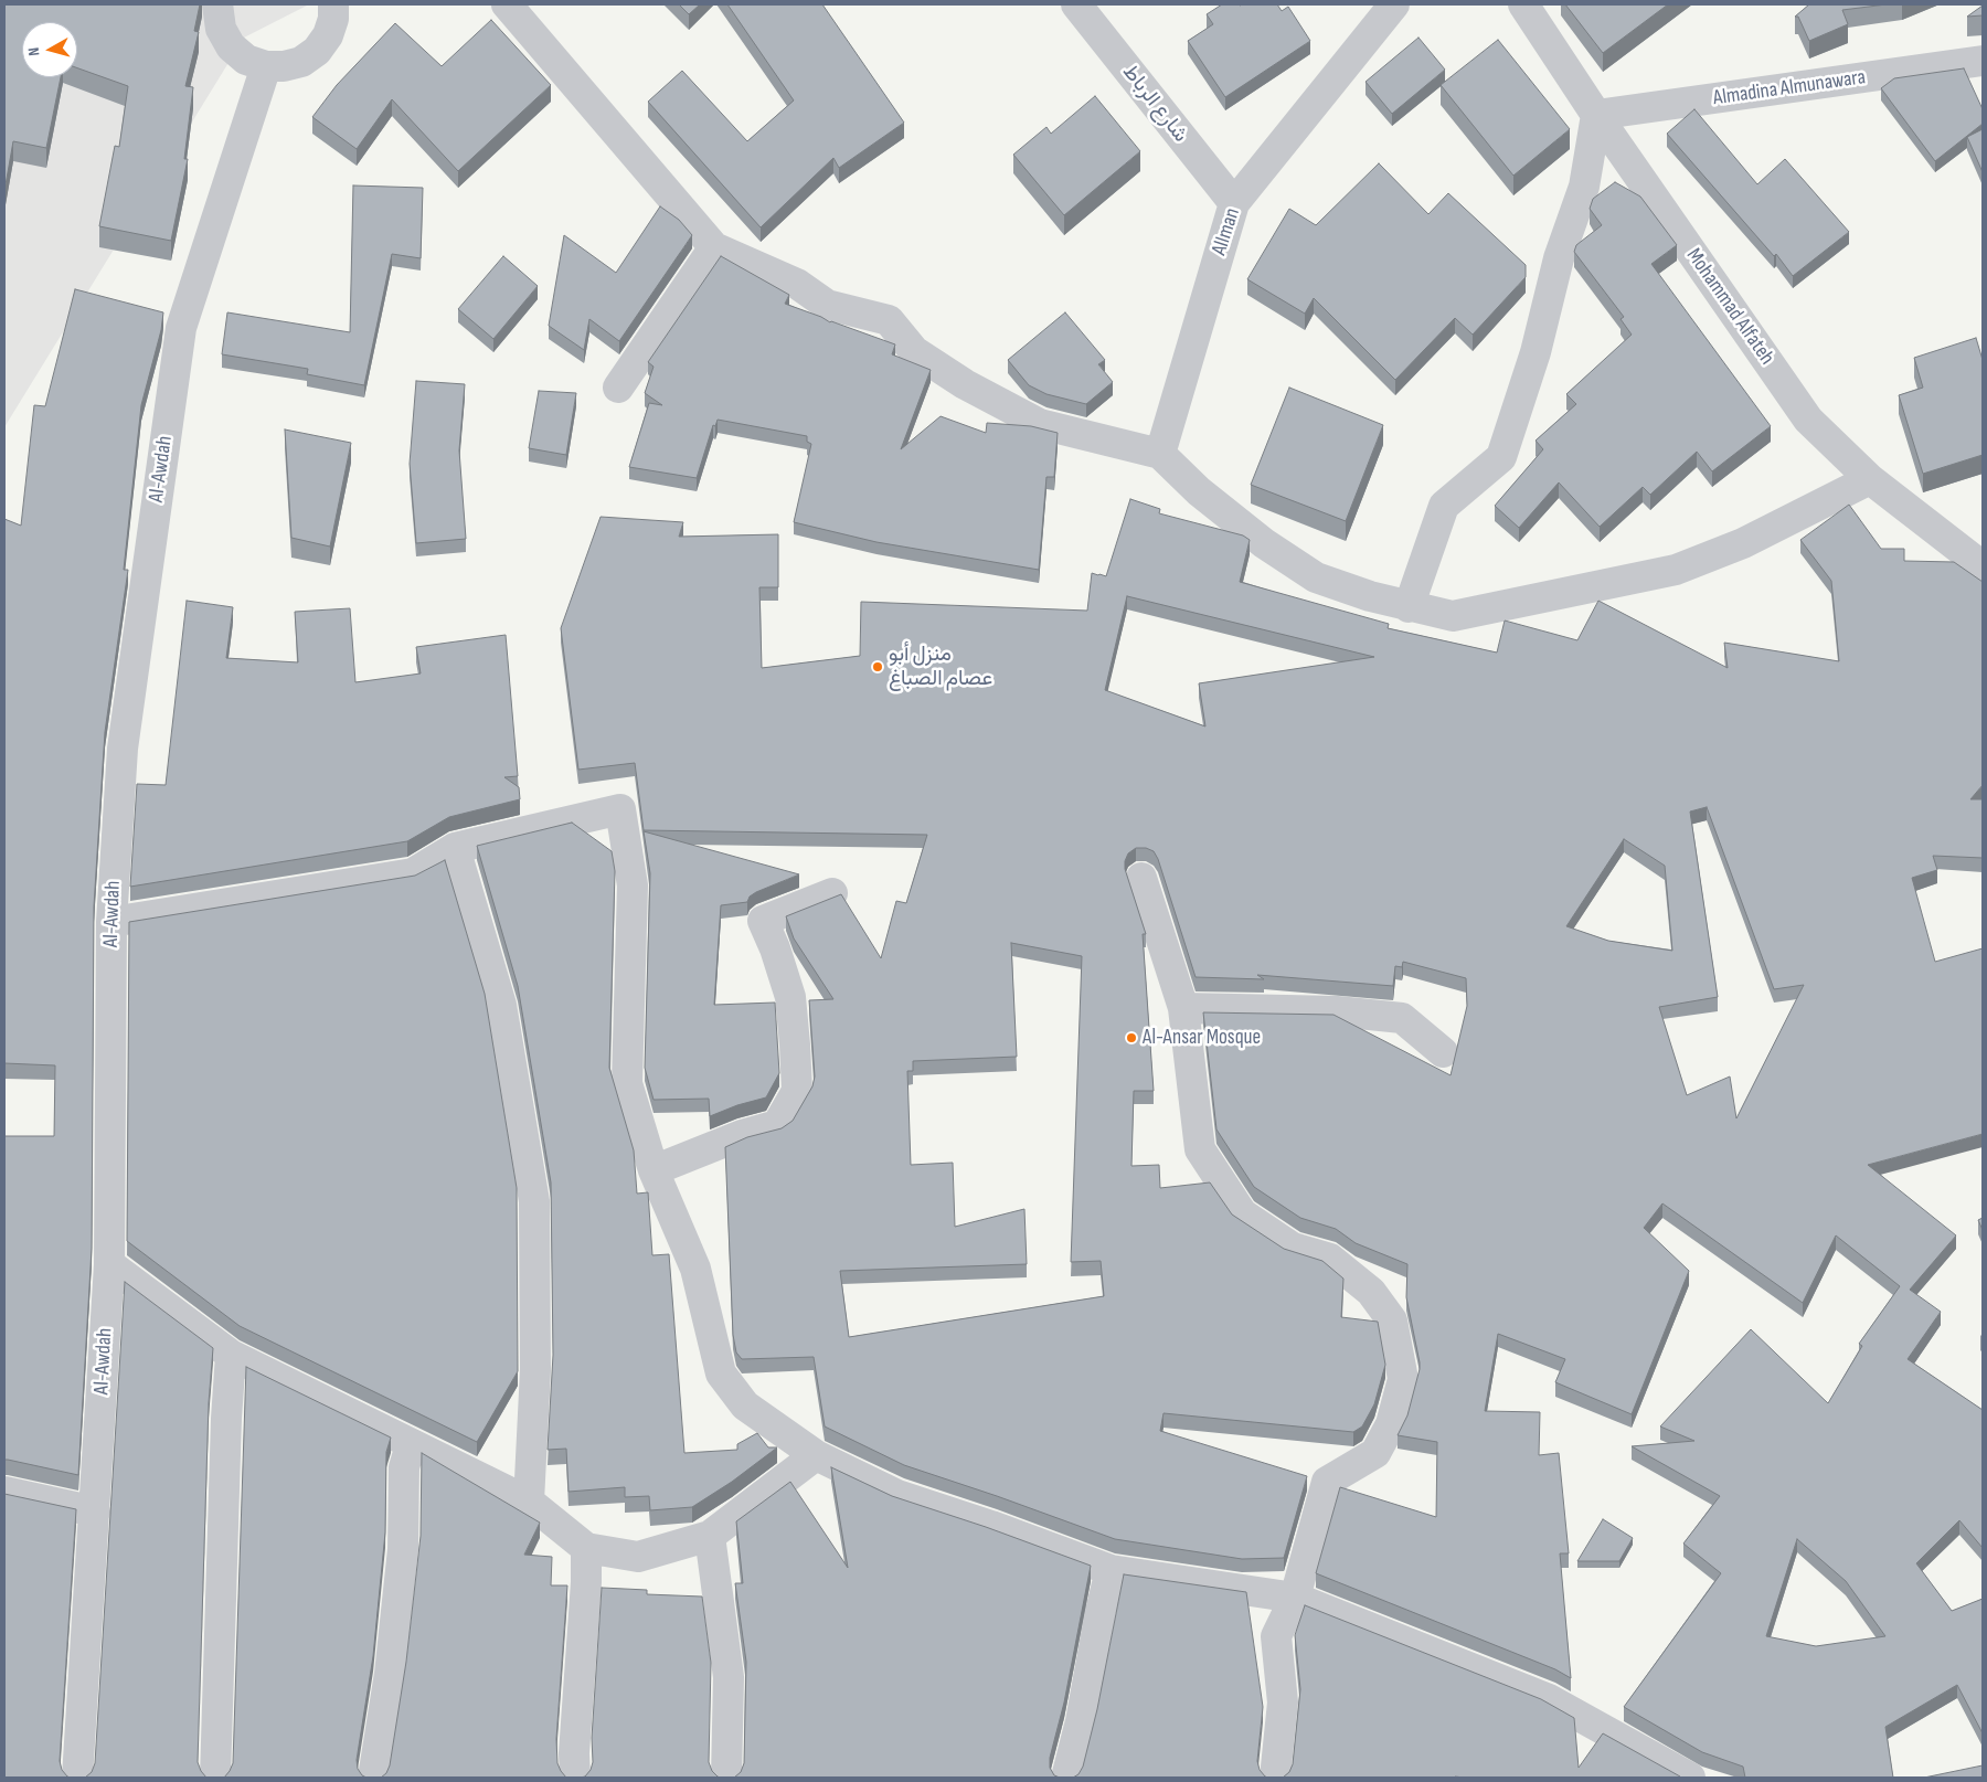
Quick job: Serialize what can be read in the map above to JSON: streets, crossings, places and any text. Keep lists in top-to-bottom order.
{
  "streets": {
    "street": [
      "Almadina Almunawara",
      "شارع الرباط",
      "AlIman",
      "Mohammad Alfateh",
      "Al-Awdah"
    ]
  },
  "crossings": [
    ["Almadina Almunawara", "Mohammad Alfateh"],
    ["شارع الرباط", "AlIman"]
  ],
  "places": ["منزل أبو عصام الصباغ", "Al-Ansar Mosque"],
  "north": "left"
}
